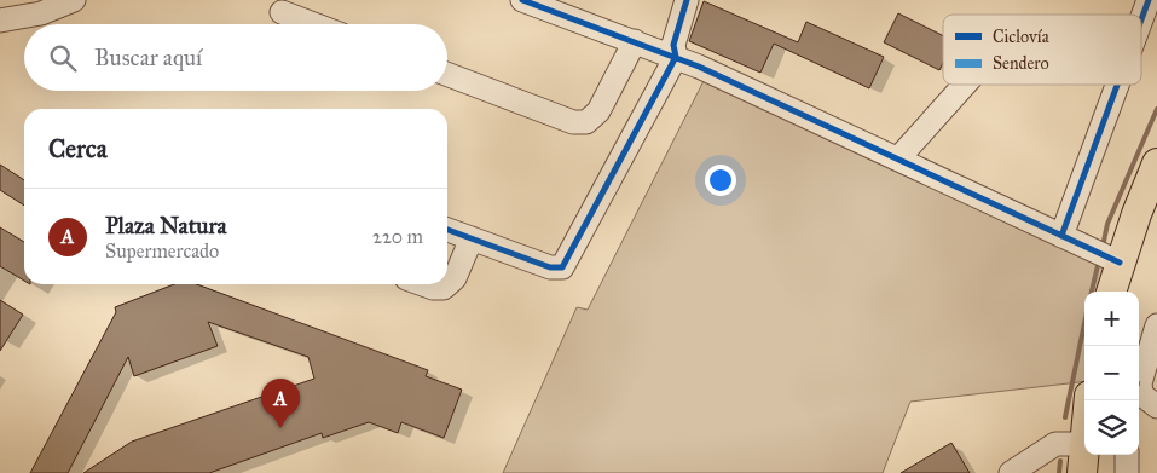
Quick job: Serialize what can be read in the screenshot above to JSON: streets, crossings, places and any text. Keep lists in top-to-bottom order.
{
  "legend": ["Ciclovía", "Sendero"],
  "page": {
    "search": "Buscar aquí",
    "heading": "Cerca",
    "list": [
      {
        "mark": "A",
        "name": "Plaza Natura",
        "note": "Supermercado",
        "value": "220 m"
      }
    ],
    "map_buttons": ["+", "−"],
    "pins": "A"
  }
}
